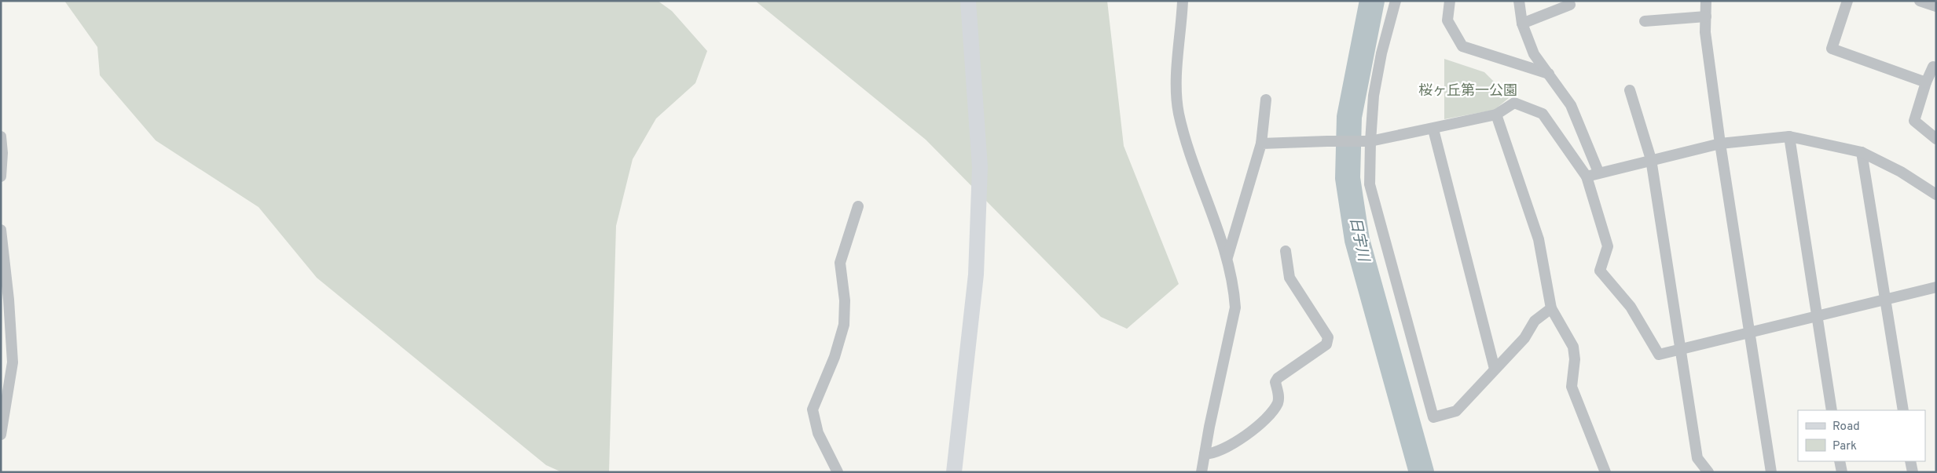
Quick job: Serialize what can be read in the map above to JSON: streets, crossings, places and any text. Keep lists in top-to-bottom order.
{
  "water": ["日宇川"],
  "parks": ["桜ヶ丘第一公園"],
  "legend": ["Road", "Park"]
}
